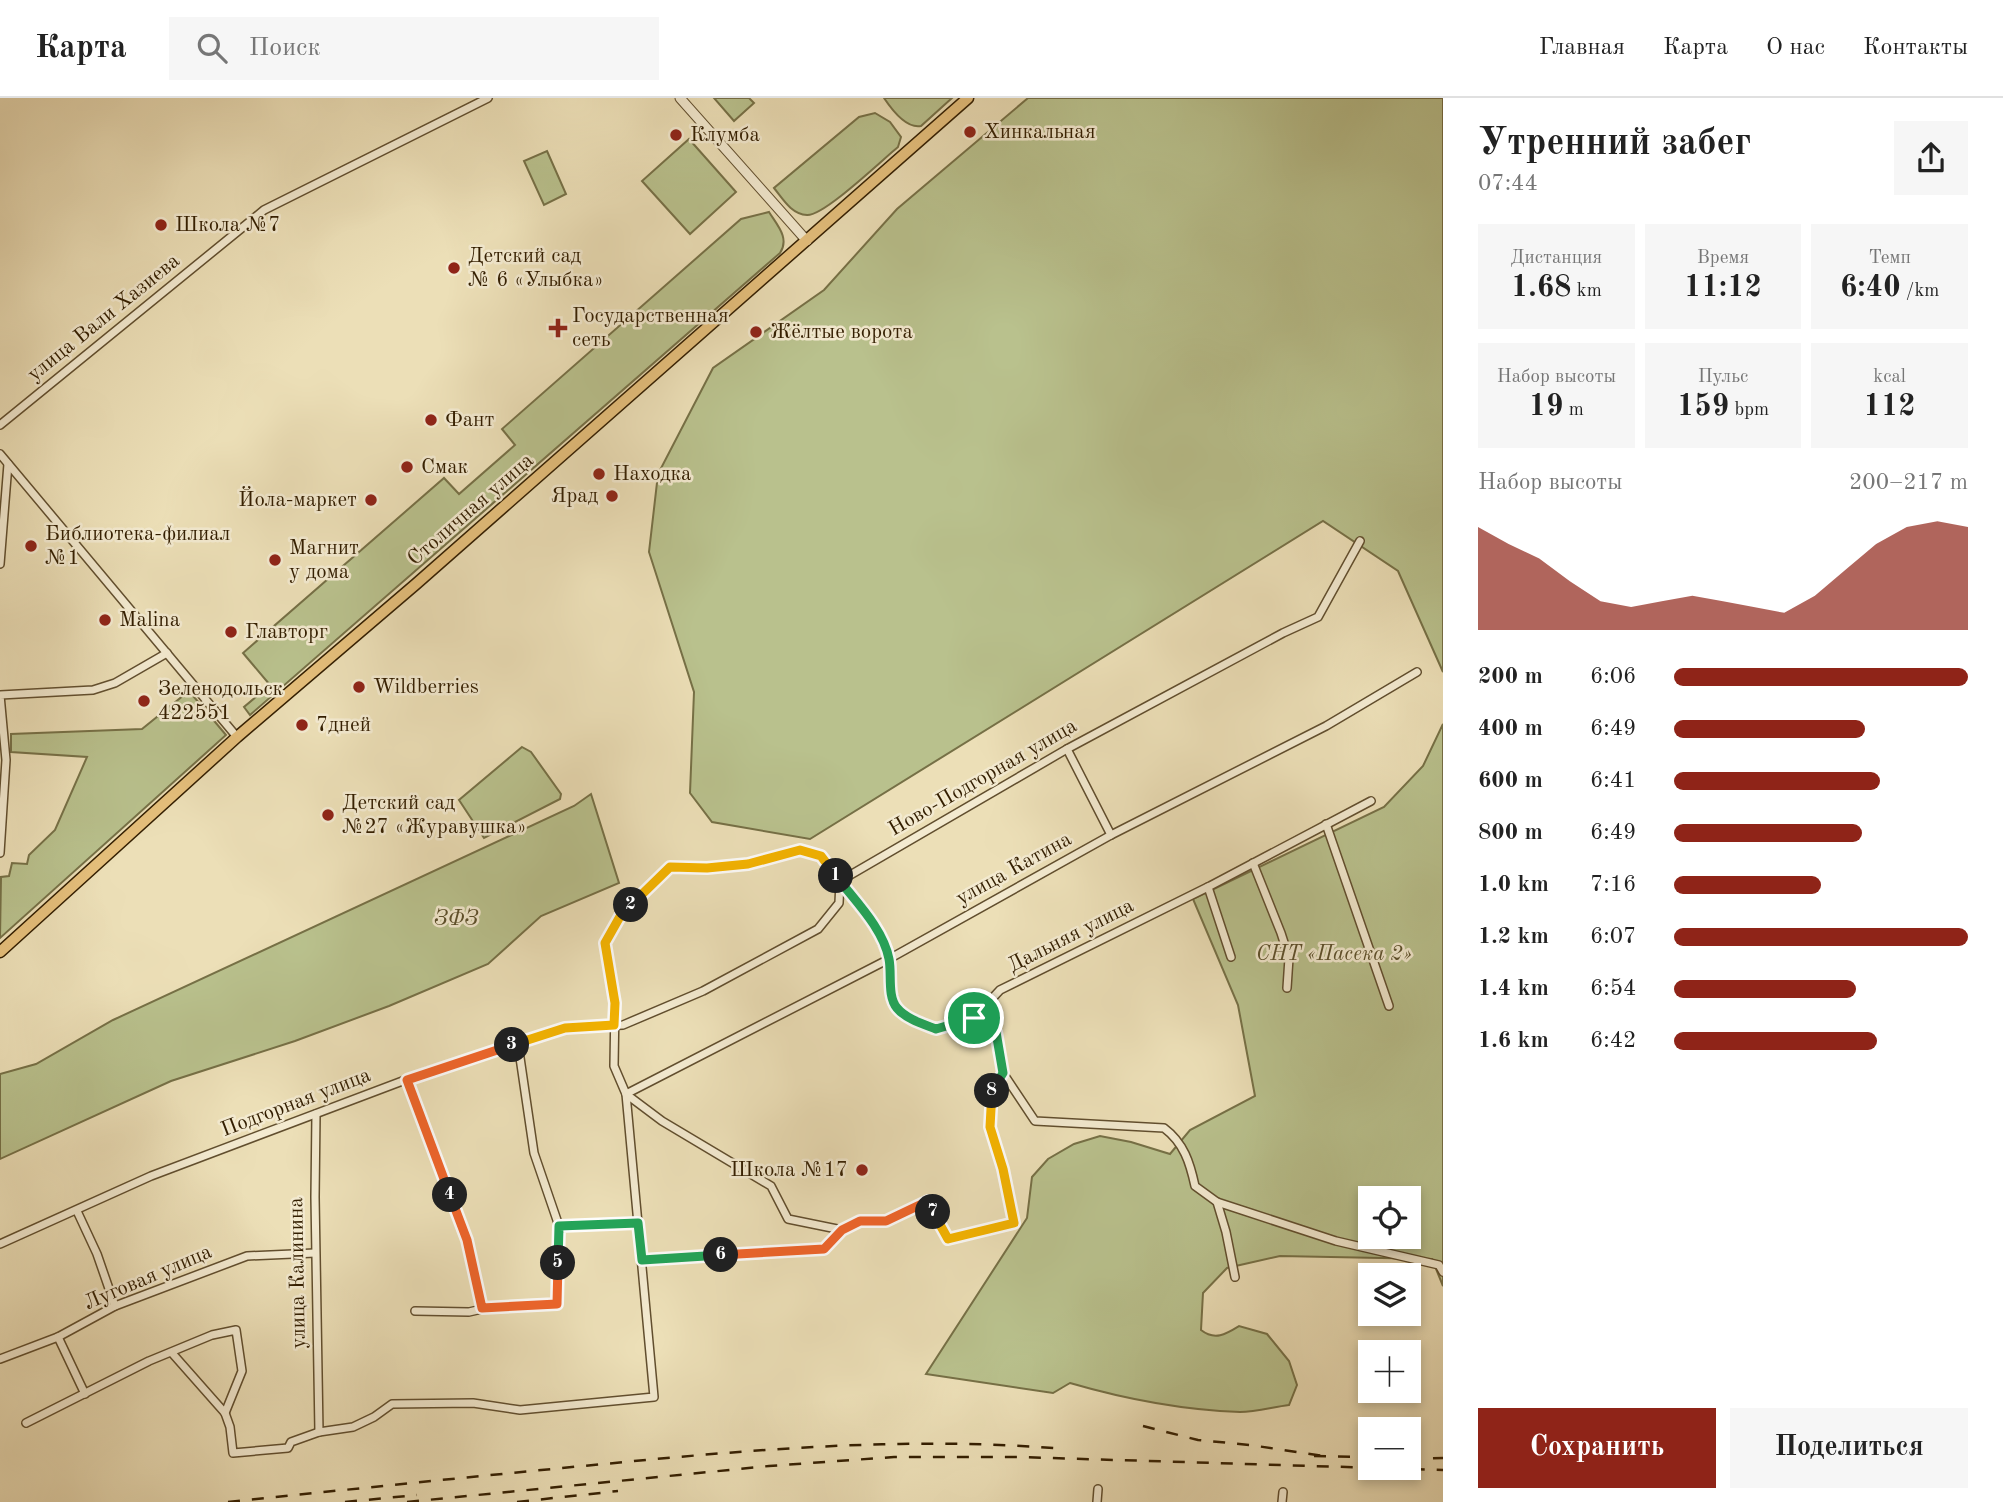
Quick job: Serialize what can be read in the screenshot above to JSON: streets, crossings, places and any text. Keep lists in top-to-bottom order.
{
  "streets": {
    "main road": ["Столичная улица"],
    "street": [
      "улица Вали Хазиева",
      "Ново-Подгорная улица",
      "улица Катина",
      "Дальняя улица",
      "Подгорная улица",
      "улица Калинина",
      "Луговая улица"
    ]
  },
  "crossings": [
    ["Подгорная улица", "улица Калинина"],
    ["улица Калинина", "Луговая улица"]
  ],
  "parks": ["ЗФЗ", "СНТ «Пасека 2»"],
  "places": {
    "other": [
      "Хинкальная",
      "Клумба",
      "Школа №7",
      "Детский сад № 6 «Улыбка»",
      "Жёлтые ворота",
      "Фант",
      "Смак",
      "Находка",
      "Ярад",
      "Йола-маркет",
      "Библиотека-филиал №1",
      "Магнит у дома",
      "Malina",
      "Главторг",
      "Wildberries",
      "Зеленодольск 422551",
      "7дней",
      "Детский сад №27 «Журавушка»",
      "Школа №17"
    ],
    "health": ["Государственная сеть"]
  },
  "page": {
    "header": "Карта",
    "search": "Поиск",
    "nav": [
      "Главная",
      "Карта",
      "О нас",
      "Контакты"
    ],
    "heading": ["Утренний забег", "07:44"],
    "stats": [
      ["Дистанция", "1.68 km"],
      ["Время", "11:12"],
      ["Темп", "6:40 /km"],
      ["Набор высоты", "19 m"],
      ["Пульс", "159 bpm"],
      ["kcal", "112"]
    ],
    "chart": ["Набор высоты", "200–217 m"],
    "list": [
      {
        "name": "200 m",
        "note": "6:06"
      },
      {
        "name": "400 m",
        "note": "6:49"
      },
      {
        "name": "600 m",
        "note": "6:41"
      },
      {
        "name": "800 m",
        "note": "6:49"
      },
      {
        "name": "1.0 km",
        "note": "7:16"
      },
      {
        "name": "1.2 km",
        "note": "6:07"
      },
      {
        "name": "1.4 km",
        "note": "6:54"
      },
      {
        "name": "1.6 km",
        "note": "6:42"
      }
    ],
    "pins": [
      "1",
      "2",
      "3",
      "8",
      "4",
      "7",
      "6",
      "5"
    ],
    "map_buttons": ["+", "−"],
    "buttons": ["Сохранить", "Поделиться"]
  }
}
